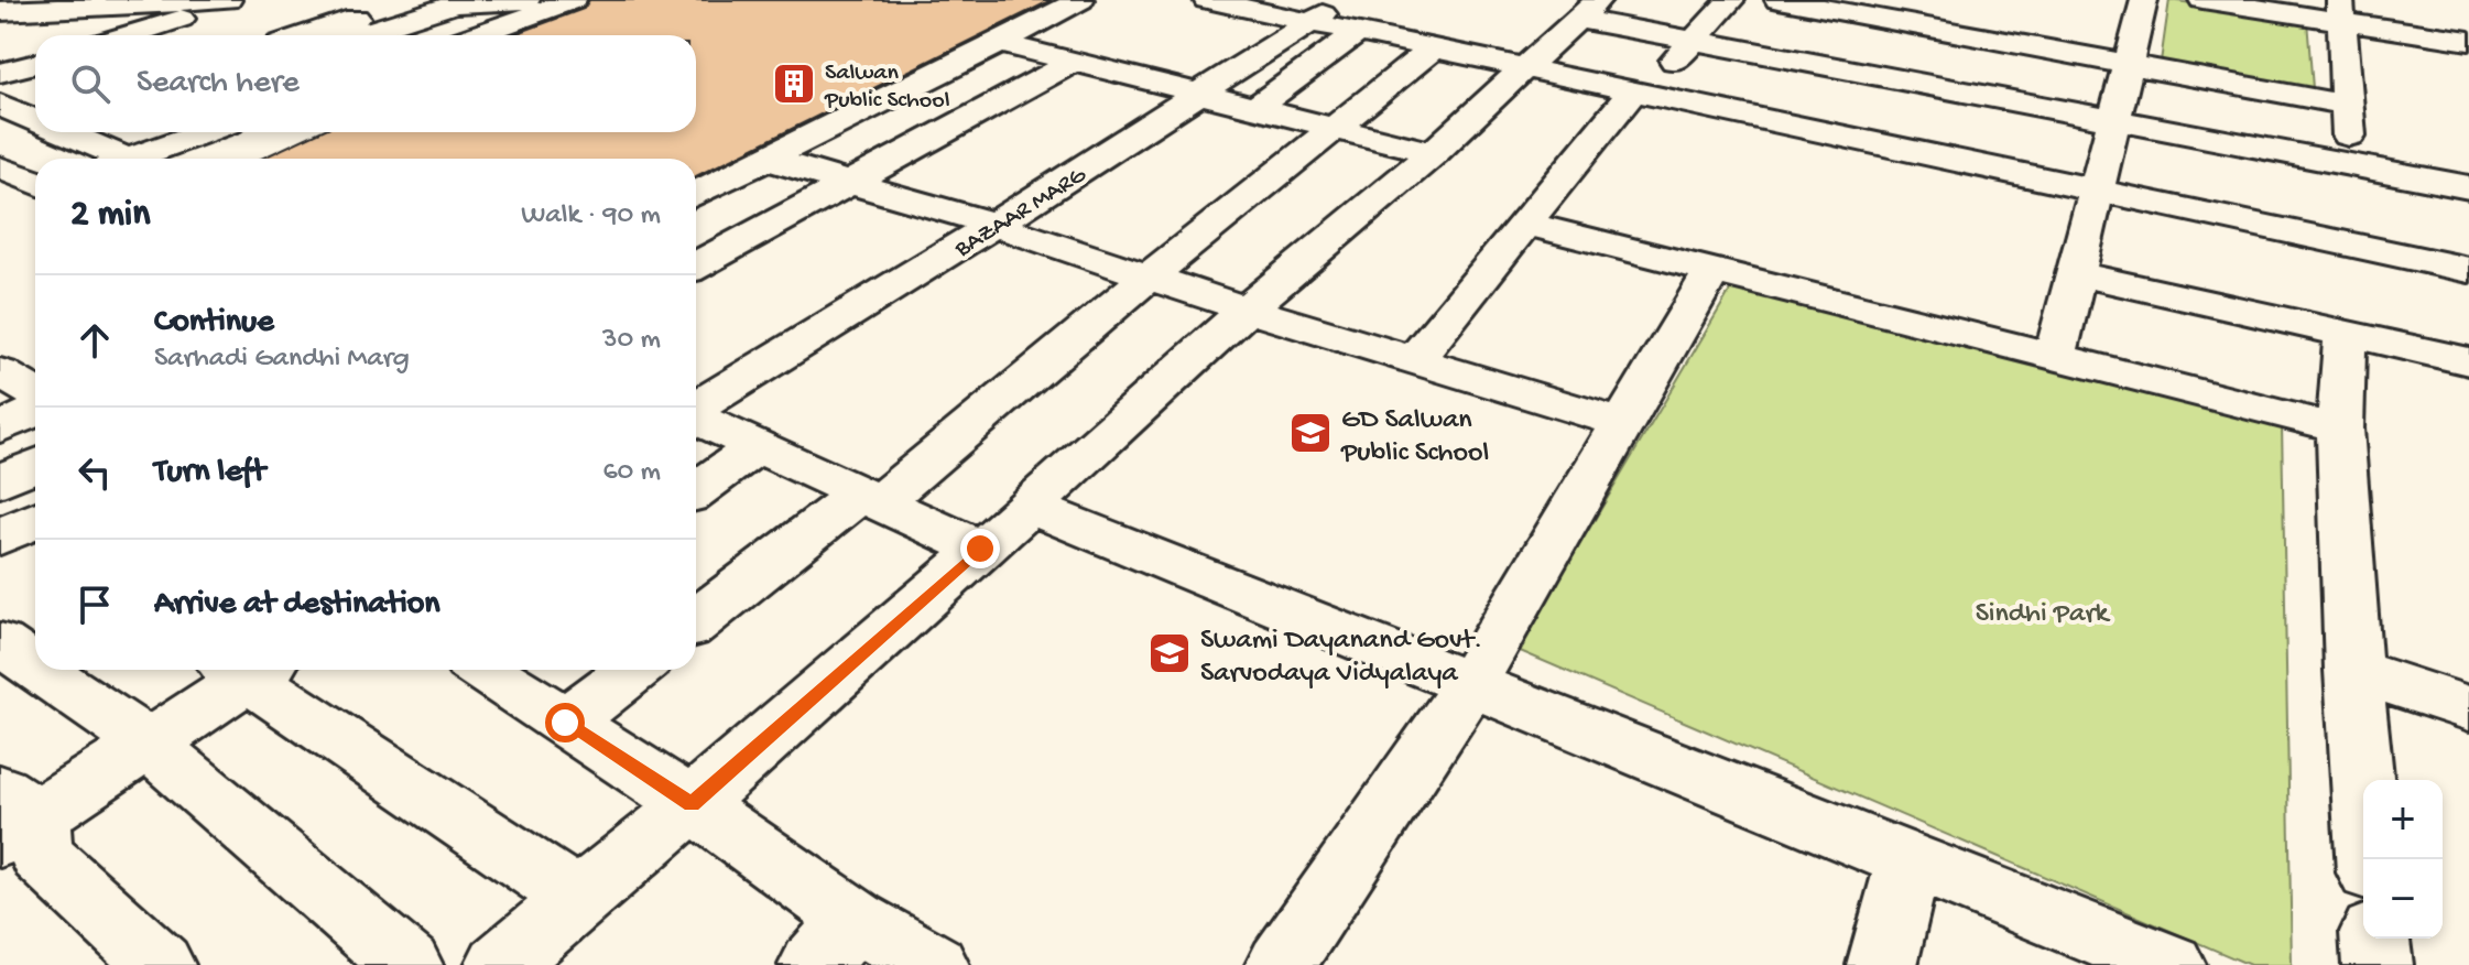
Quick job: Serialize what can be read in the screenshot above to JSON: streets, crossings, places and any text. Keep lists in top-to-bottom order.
{
  "streets": {
    "street": ["BAZAAR MARG"]
  },
  "parks": ["Sindhi Park"],
  "places": {
    "building": ["Salwan Public School"],
    "school or university": ["GD Salwan Public School", "Swami Dayanand Govt. Sarvodaya Vidyalaya"]
  },
  "page": {
    "search": "Search here",
    "heading": ["2 min", "Walk · 90 m"],
    "list": [
      ["Continue", "Sarhadi Gandhi Marg", "30 m"],
      ["Turn left", "60 m"],
      "Arrive at destination"
    ],
    "map_buttons": ["+", "−"]
  }
}
